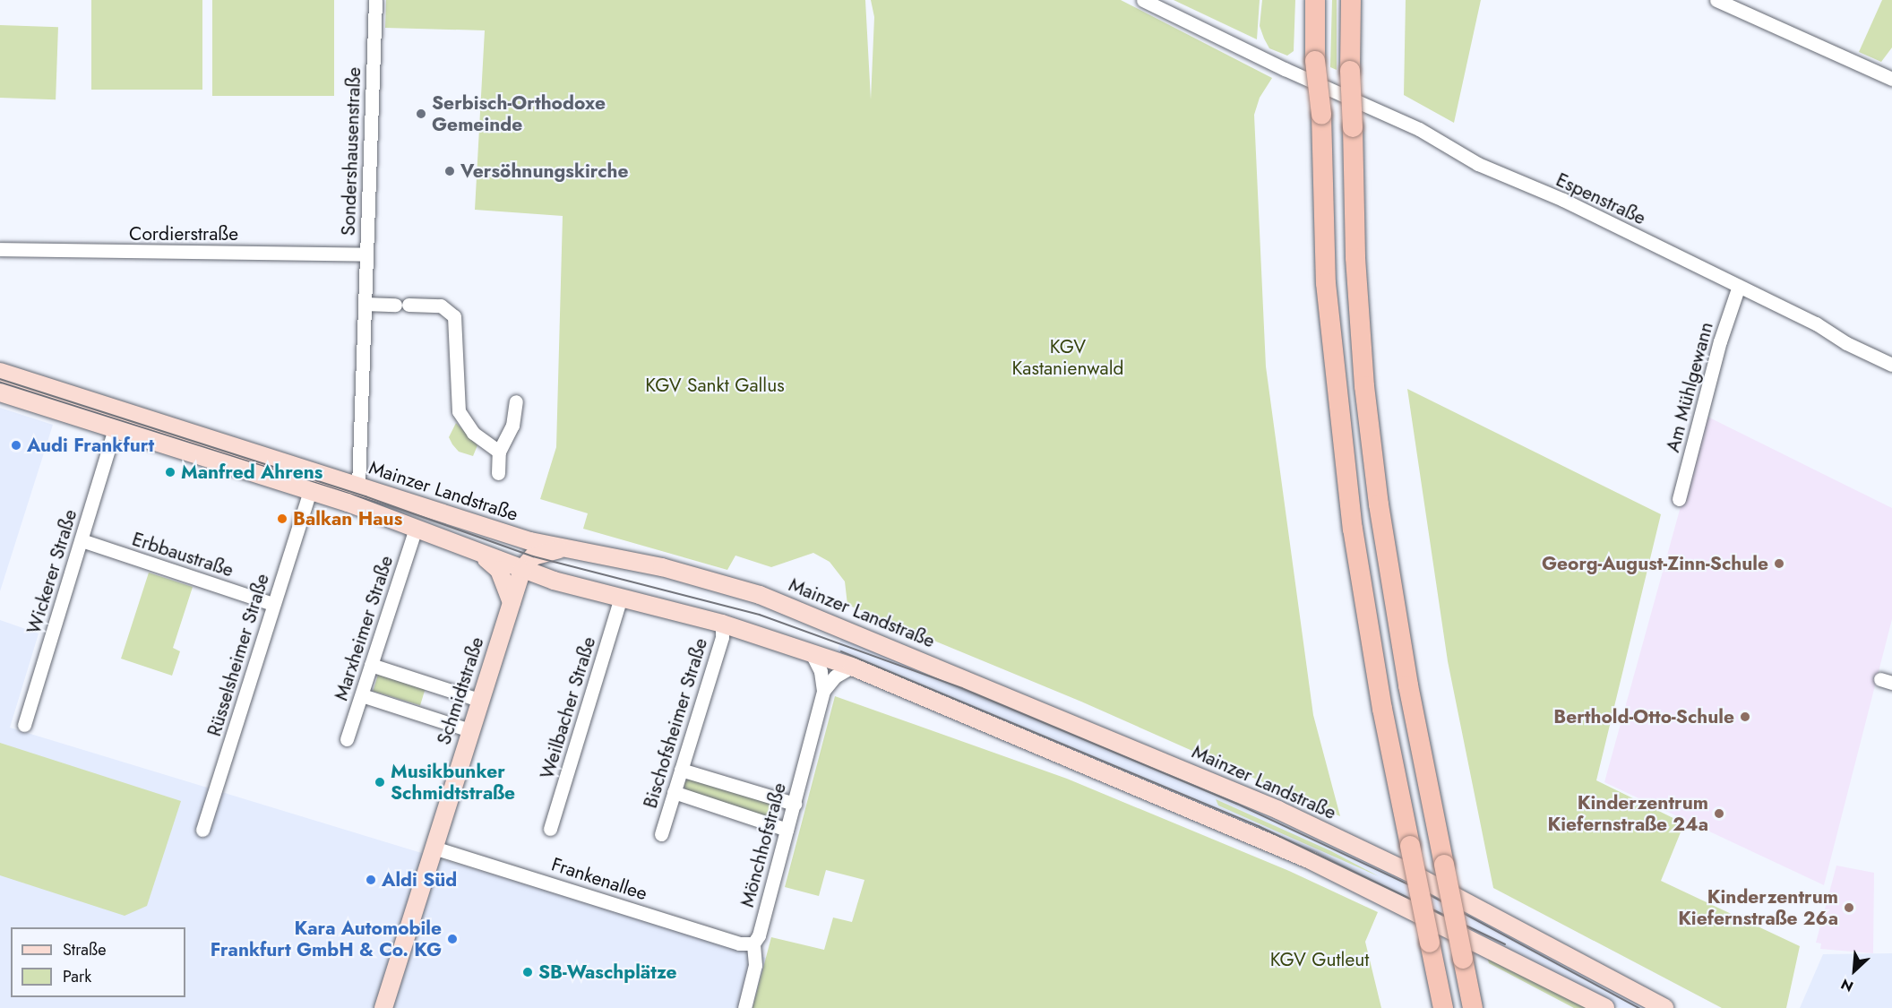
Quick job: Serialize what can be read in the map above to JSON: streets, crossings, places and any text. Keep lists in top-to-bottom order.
{
  "streets": {
    "main road": ["Mainzer Landstraße", "Schmidtstraße"],
    "street": [
      "Sondershausenstraße",
      "Espenstraße",
      "Cordierstraße",
      "Am Mühlgewann",
      "Erbbaustraße",
      "Wickerer Straße",
      "Marxheimer Straße",
      "Rüsselsheimer Straße",
      "Weilbacher Straße",
      "Bischofsheimer Straße",
      "Mönchhofstraße",
      "Frankenallee"
    ]
  },
  "crossings": [
    ["Sondershausenstraße", "Cordierstraße"],
    ["Sondershausenstraße", "Mainzer Landstraße"],
    ["Espenstraße", "Am Mühlgewann"],
    ["Erbbaustraße", "Wickerer Straße"],
    ["Erbbaustraße", "Rüsselsheimer Straße"],
    ["Schmidtstraße", "Frankenallee"],
    ["Mönchhofstraße", "Frankenallee"]
  ],
  "parks": ["KGV Kastanienwald", "KGV Sankt Gallus", "KGV Gutleut"],
  "places": [
    "Serbisch-Orthodoxe Gemeinde",
    "Versöhnungskirche",
    "Audi Frankfurt",
    "Manfred Ahrens",
    "Balkan Haus",
    "Georg-August-Zinn-Schule",
    "Berthold-Otto-Schule",
    "Musikbunker Schmidtstraße",
    "Kinderzentrum Kiefernstraße 24a",
    "Aldi Süd",
    "Kinderzentrum Kiefernstraße 26a",
    "Kara Automobile Frankfurt GmbH & Co. KG",
    "SB-Waschplätze"
  ],
  "legend": ["Straße", "Park"],
  "north": "bottom left"
}
